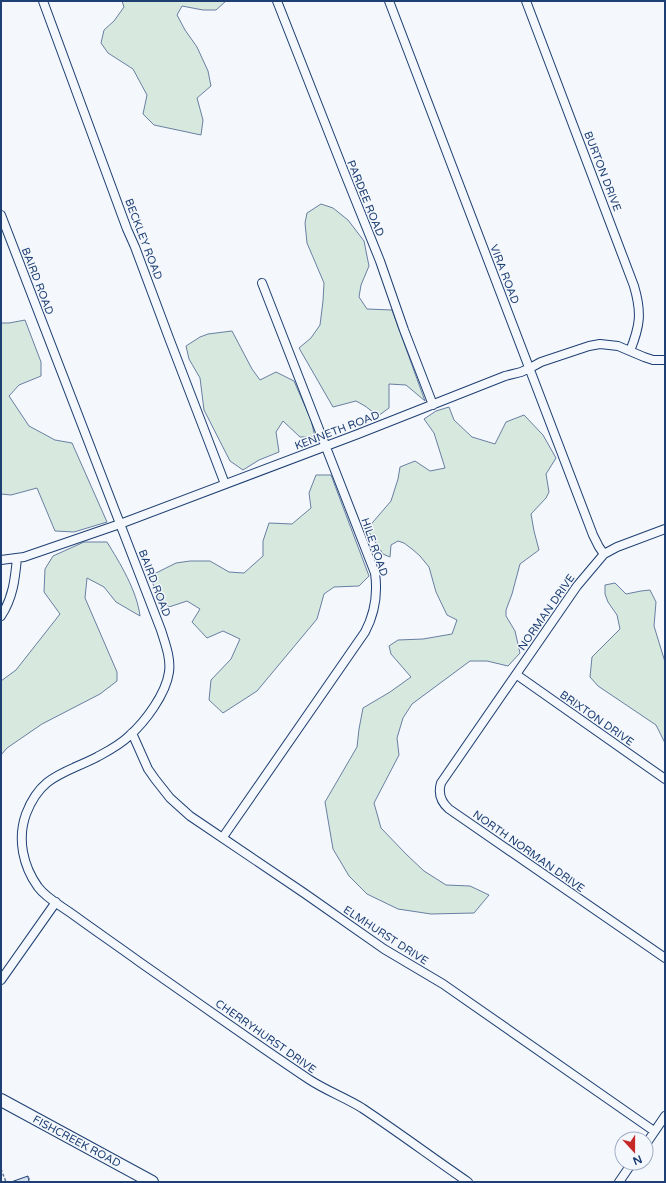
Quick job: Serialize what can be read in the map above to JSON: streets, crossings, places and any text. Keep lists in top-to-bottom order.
{
  "streets": {
    "main road": ["FISHCREEK ROAD"],
    "street": [
      "BURTON DRIVE",
      "PARDEE ROAD",
      "BECKLEY ROAD",
      "VIRA ROAD",
      "BAIRD ROAD",
      "KENNETH ROAD",
      "HILE ROAD",
      "NORMAN DRIVE",
      "BRIXTON DRIVE",
      "NORTH NORMAN DRIVE",
      "ELMHURST DRIVE",
      "CHERRYHURST DRIVE"
    ]
  },
  "crossings": [
    ["BURTON DRIVE", "KENNETH ROAD"],
    ["PARDEE ROAD", "KENNETH ROAD"],
    ["BECKLEY ROAD", "KENNETH ROAD"],
    ["VIRA ROAD", "KENNETH ROAD"],
    ["VIRA ROAD", "NORMAN DRIVE"],
    ["BAIRD ROAD", "KENNETH ROAD"],
    ["BAIRD ROAD", "ELMHURST DRIVE"],
    ["BAIRD ROAD", "CHERRYHURST DRIVE"],
    ["KENNETH ROAD", "HILE ROAD"],
    ["HILE ROAD", "ELMHURST DRIVE"],
    ["NORMAN DRIVE", "BRIXTON DRIVE"],
    ["NORMAN DRIVE", "NORTH NORMAN DRIVE"]
  ],
  "north": "bottom"
}
